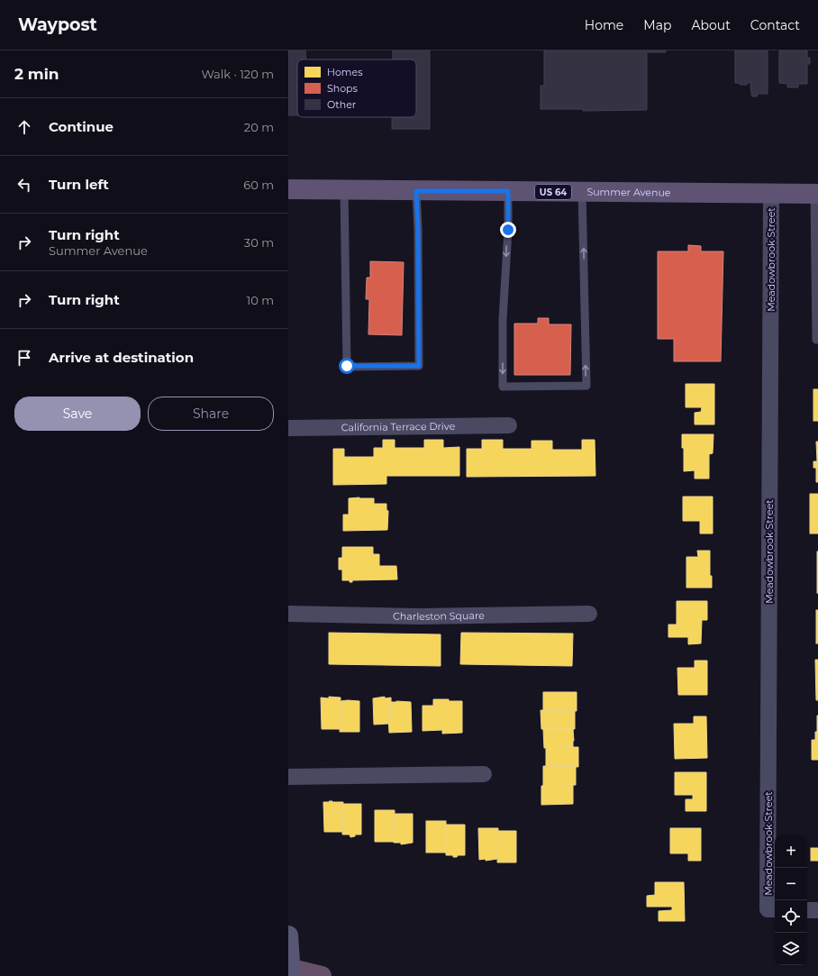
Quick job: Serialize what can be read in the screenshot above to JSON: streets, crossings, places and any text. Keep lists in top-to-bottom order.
{
  "streets": {
    "main road": ["US 64", "Summer Avenue"],
    "street": ["Meadowbrook Street", "California Terrace Drive", "Charleston Square"]
  },
  "crossings": [
    ["Summer Avenue", "Meadowbrook Street"]
  ],
  "legend": ["Homes", "Shops", "Other"],
  "page": {
    "header": "Waypost",
    "nav": [
      "Home",
      "Map",
      "About",
      "Contact"
    ],
    "heading": ["2 min", "Walk · 120 m"],
    "list": [
      ["Continue", "20 m"],
      ["Turn left", "60 m"],
      ["Turn right", "Summer Avenue", "30 m"],
      ["Turn right", "10 m"],
      "Arrive at destination"
    ],
    "buttons": ["Save", "Share"],
    "map_buttons": ["+", "−"]
  }
}
